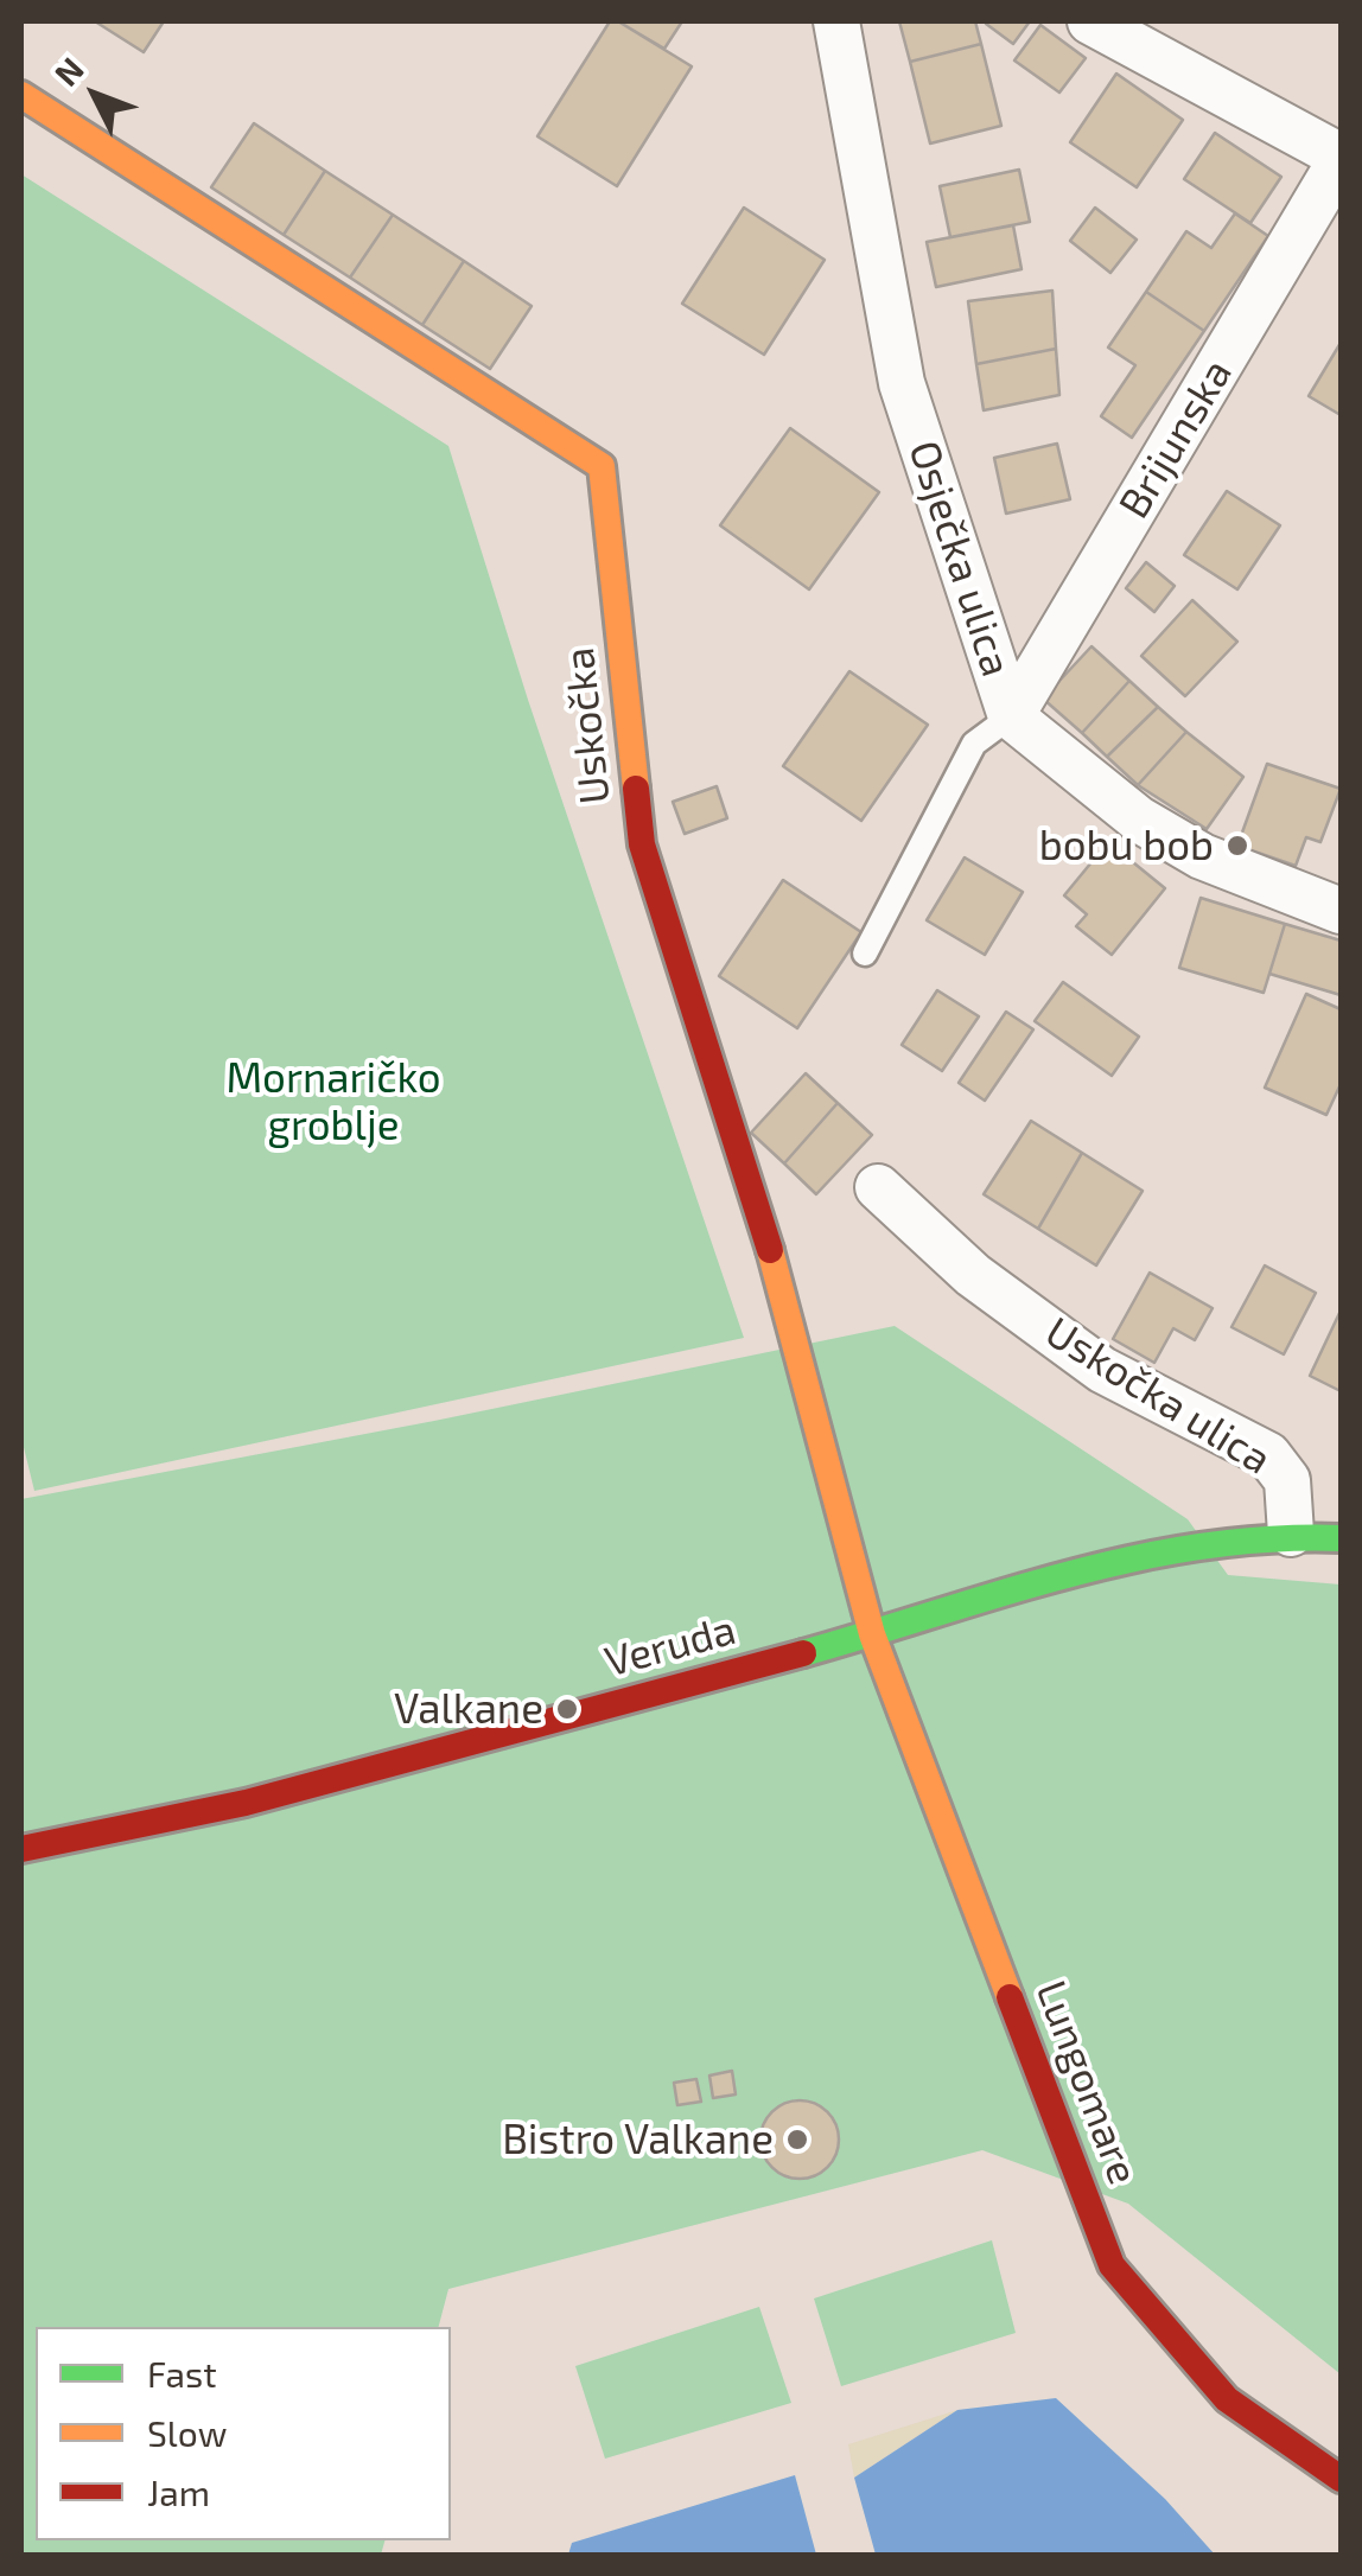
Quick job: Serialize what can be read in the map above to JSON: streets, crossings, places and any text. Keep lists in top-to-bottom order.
{
  "streets": {
    "street": [
      "Brijunska",
      "Osječka ulica",
      "Uskočka",
      "Uskočka ulica",
      "Veruda",
      "Lungomare"
    ]
  },
  "crossings": [
    ["Brijunska", "Osječka ulica"],
    ["Uskočka", "Veruda"],
    ["Uskočka", "Lungomare"],
    ["Uskočka ulica", "Veruda"],
    ["Veruda", "Lungomare"]
  ],
  "parks": ["Mornaričko groblje"],
  "places": ["bobu bob", "Valkane", "Bistro Valkane"],
  "legend": ["Fast", "Slow", "Jam"],
  "north": "top left"
}
